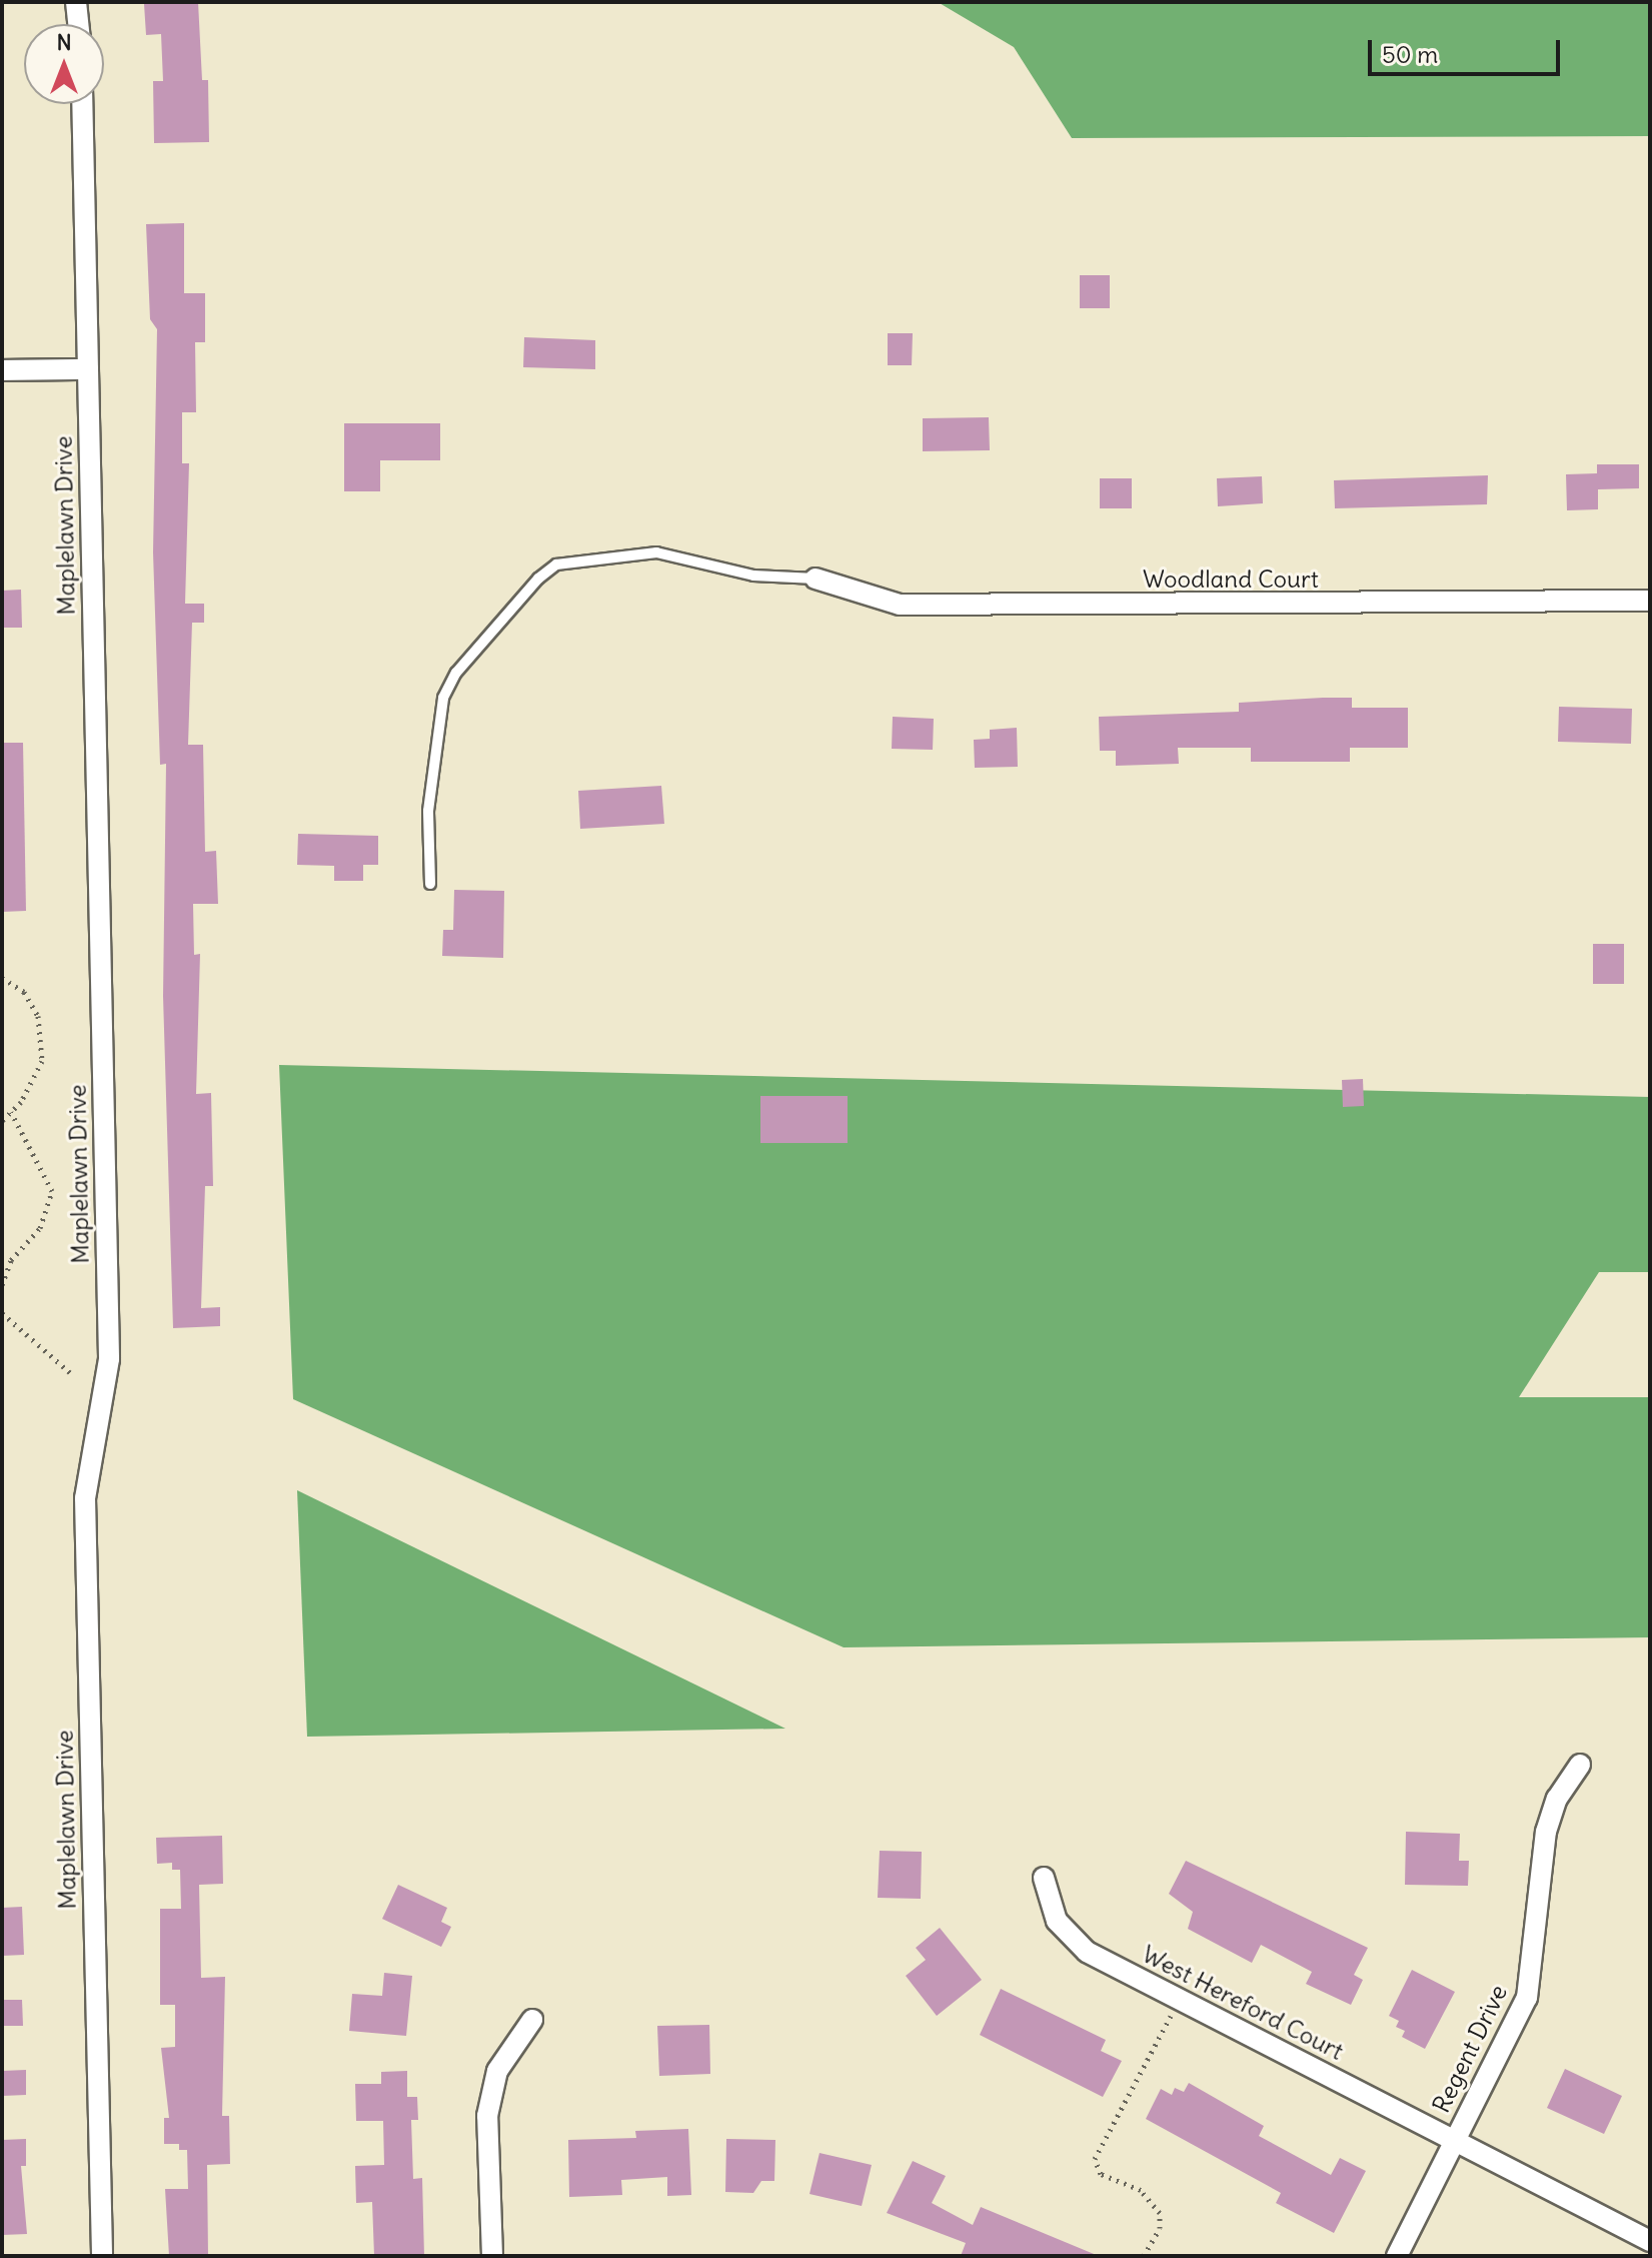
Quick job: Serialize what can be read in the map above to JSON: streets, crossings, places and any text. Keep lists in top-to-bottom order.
{
  "streets": {
    "street": [
      "Maplelawn Drive",
      "Woodland Court",
      "West Hereford Court",
      "Regent Drive"
    ]
  },
  "crossings": [
    ["West Hereford Court", "Regent Drive"]
  ],
  "scale_bar": "50 m",
  "north": "top"
}
